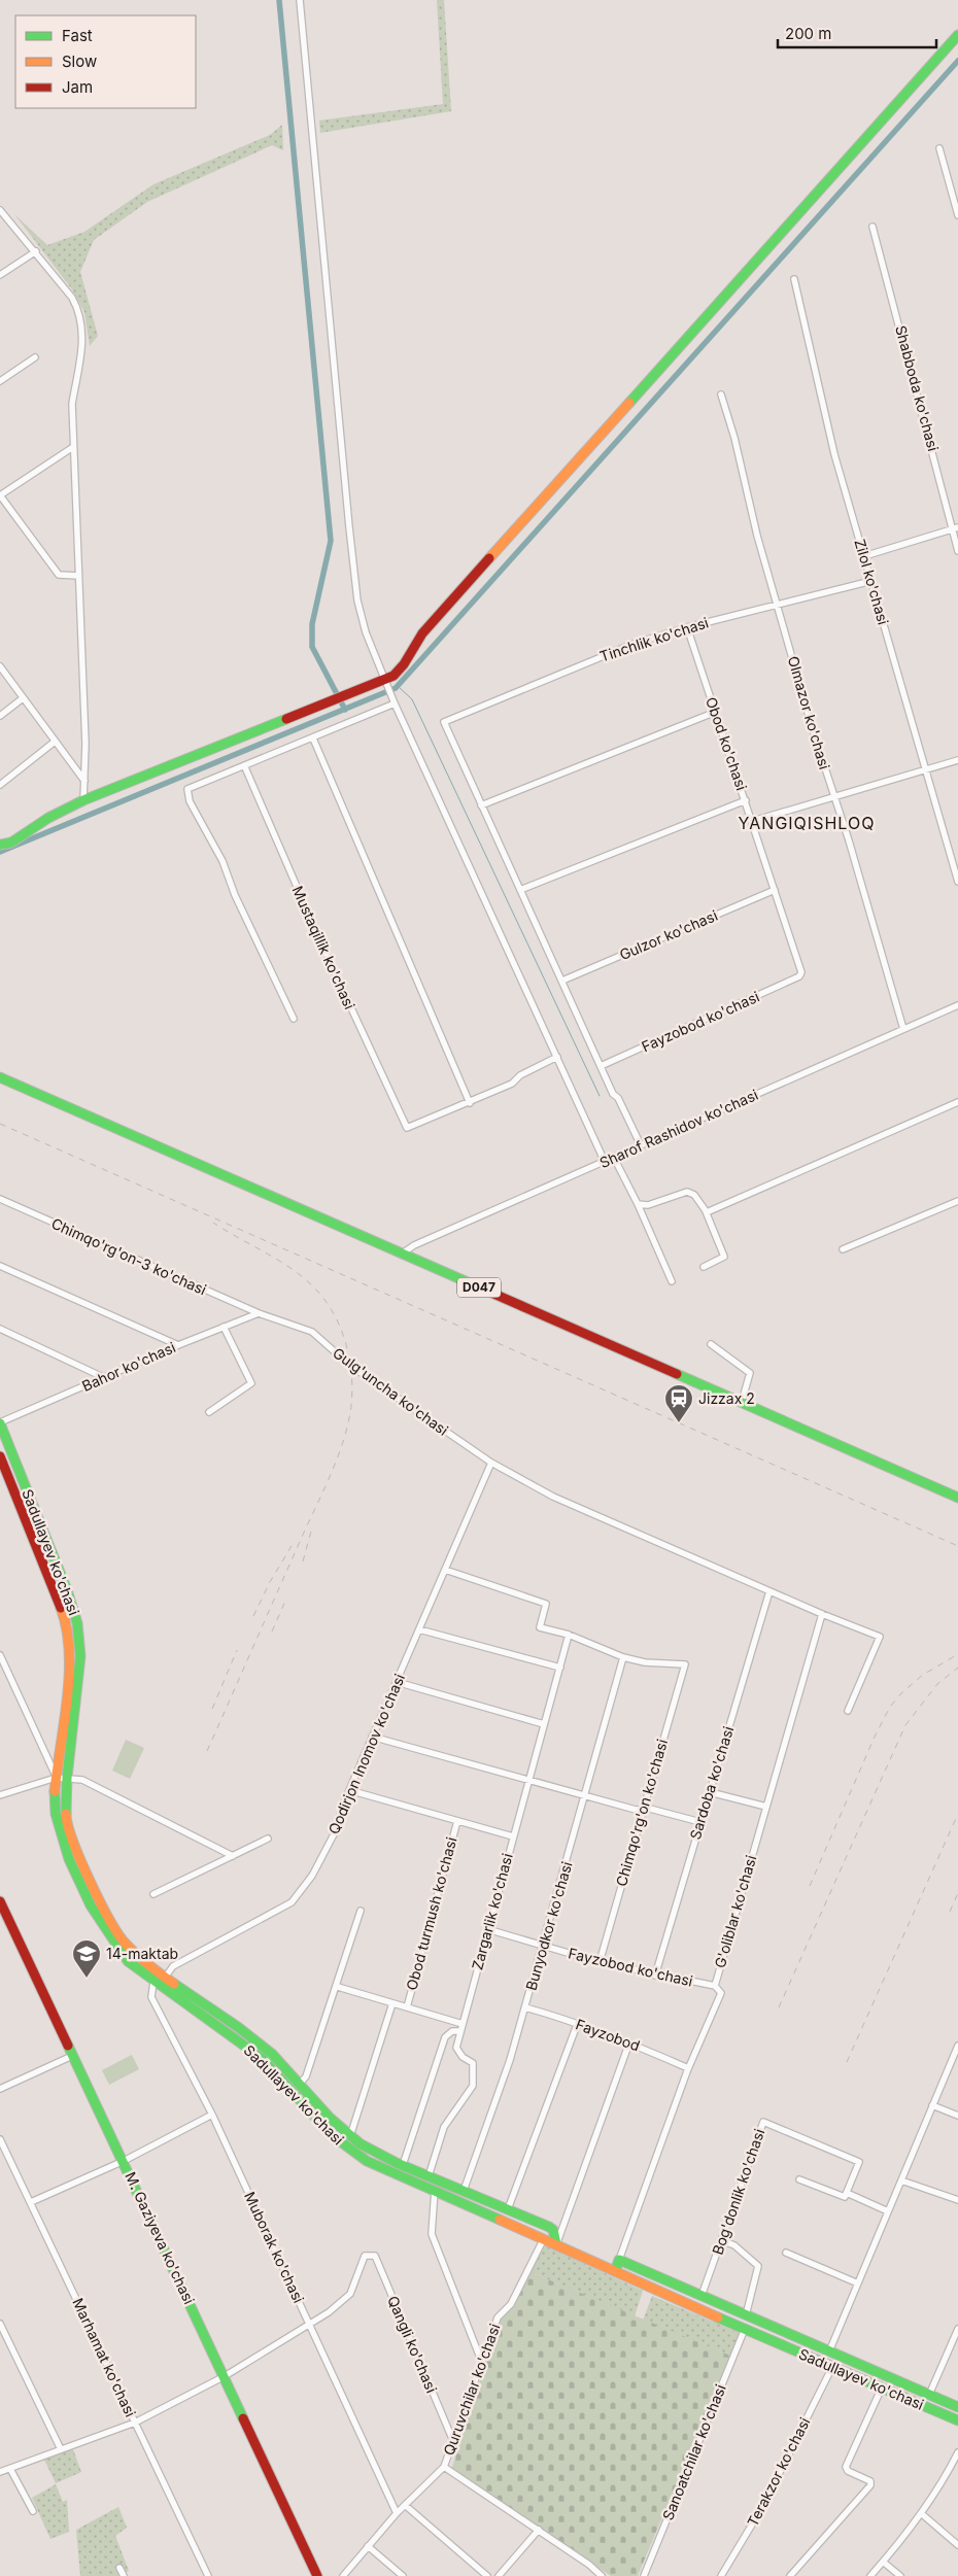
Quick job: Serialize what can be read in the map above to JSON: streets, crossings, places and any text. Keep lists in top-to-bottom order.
{
  "streets": {
    "main road": ["D047", "Sadullayev ko'chasi", "M. Gaziyeva ko'chasi"],
    "street": [
      "Shabboda ko'chasi",
      "Zilol ko'chasi",
      "Tinchlik ko'chasi",
      "Olmazor ko'chasi",
      "Obod ko'chasi",
      "Gulzor ko'chasi",
      "Mustaqillik ko'chasi",
      "Fayzobod ko'chasi",
      "Sharof Rashidov ko'chasi",
      "Chimqo'rg'on-3 ko'chasi",
      "Bahor ko'chasi",
      "Gulg'uncha ko'chasi",
      "Qodirjon Inomov ko'chasi",
      "Sardoba ko'chasi",
      "Chimqo'rg'on ko'chasi",
      "Zargarlik ko'chasi",
      "G'oliblar ko'chasi",
      "Obod turmush ko'chasi",
      "Bunyodkor ko'chasi",
      "Fayzobod",
      "Bog'donlik ko'chasi",
      "Muborak ko'chasi",
      "Qangli ko'chasi",
      "Marhamat ko'chasi",
      "Quruvchilar ko'chasi",
      "Sanoatchilar ko'chasi",
      "Terakzor ko'chasi"
    ]
  },
  "crossings": [
    ["Zilol ko'chasi", "Tinchlik ko'chasi"],
    ["Tinchlik ko'chasi", "Olmazor ko'chasi"],
    ["Tinchlik ko'chasi", "Obod ko'chasi"],
    ["Olmazor ko'chasi", "Sharof Rashidov ko'chasi"],
    ["Obod ko'chasi", "Gulzor ko'chasi"],
    ["Obod ko'chasi", "Fayzobod ko'chasi"],
    ["Fayzobod ko'chasi", "Sardoba ko'chasi"],
    ["Fayzobod ko'chasi", "Chimqo'rg'on ko'chasi"],
    ["Fayzobod ko'chasi", "Zargarlik ko'chasi"],
    ["Fayzobod ko'chasi", "G'oliblar ko'chasi"],
    ["Fayzobod ko'chasi", "Bunyodkor ko'chasi"],
    ["Sharof Rashidov ko'chasi", "D047"],
    ["Chimqo'rg'on-3 ko'chasi", "Bahor ko'chasi"],
    ["Chimqo'rg'on-3 ko'chasi", "Gulg'uncha ko'chasi"],
    ["Bahor ko'chasi", "Gulg'uncha ko'chasi"],
    ["Bahor ko'chasi", "Sadullayev ko'chasi"],
    ["Gulg'uncha ko'chasi", "Qodirjon Inomov ko'chasi"],
    ["Gulg'uncha ko'chasi", "Sardoba ko'chasi"],
    ["Gulg'uncha ko'chasi", "G'oliblar ko'chasi"],
    ["Sadullayev ko'chasi", "Qodirjon Inomov ko'chasi"],
    ["Sadullayev ko'chasi", "Zargarlik ko'chasi"],
    ["Sadullayev ko'chasi", "G'oliblar ko'chasi"],
    ["Sadullayev ko'chasi", "Obod turmush ko'chasi"],
    ["Sadullayev ko'chasi", "Bunyodkor ko'chasi"],
    ["Sadullayev ko'chasi", "Bog'donlik ko'chasi"],
    ["Sadullayev ko'chasi", "Muborak ko'chasi"],
    ["Sadullayev ko'chasi", "Quruvchilar ko'chasi"],
    ["Sadullayev ko'chasi", "Sanoatchilar ko'chasi"],
    ["Sadullayev ko'chasi", "Terakzor ko'chasi"],
    ["Chimqo'rg'on ko'chasi", "Bunyodkor ko'chasi"],
    ["G'oliblar ko'chasi", "Fayzobod"],
    ["Bunyodkor ko'chasi", "Fayzobod"],
    ["Muborak ko'chasi", "Qangli ko'chasi"],
    ["Muborak ko'chasi", "Quruvchilar ko'chasi"],
    ["Qangli ko'chasi", "Quruvchilar ko'chasi"]
  ],
  "districts": ["YANGIQISHLOQ"],
  "places": {
    "station": ["Jizzax 2"],
    "school or university": ["14-maktab"]
  },
  "legend": ["Fast", "Slow", "Jam"],
  "scale_bar": "200 m"
}
